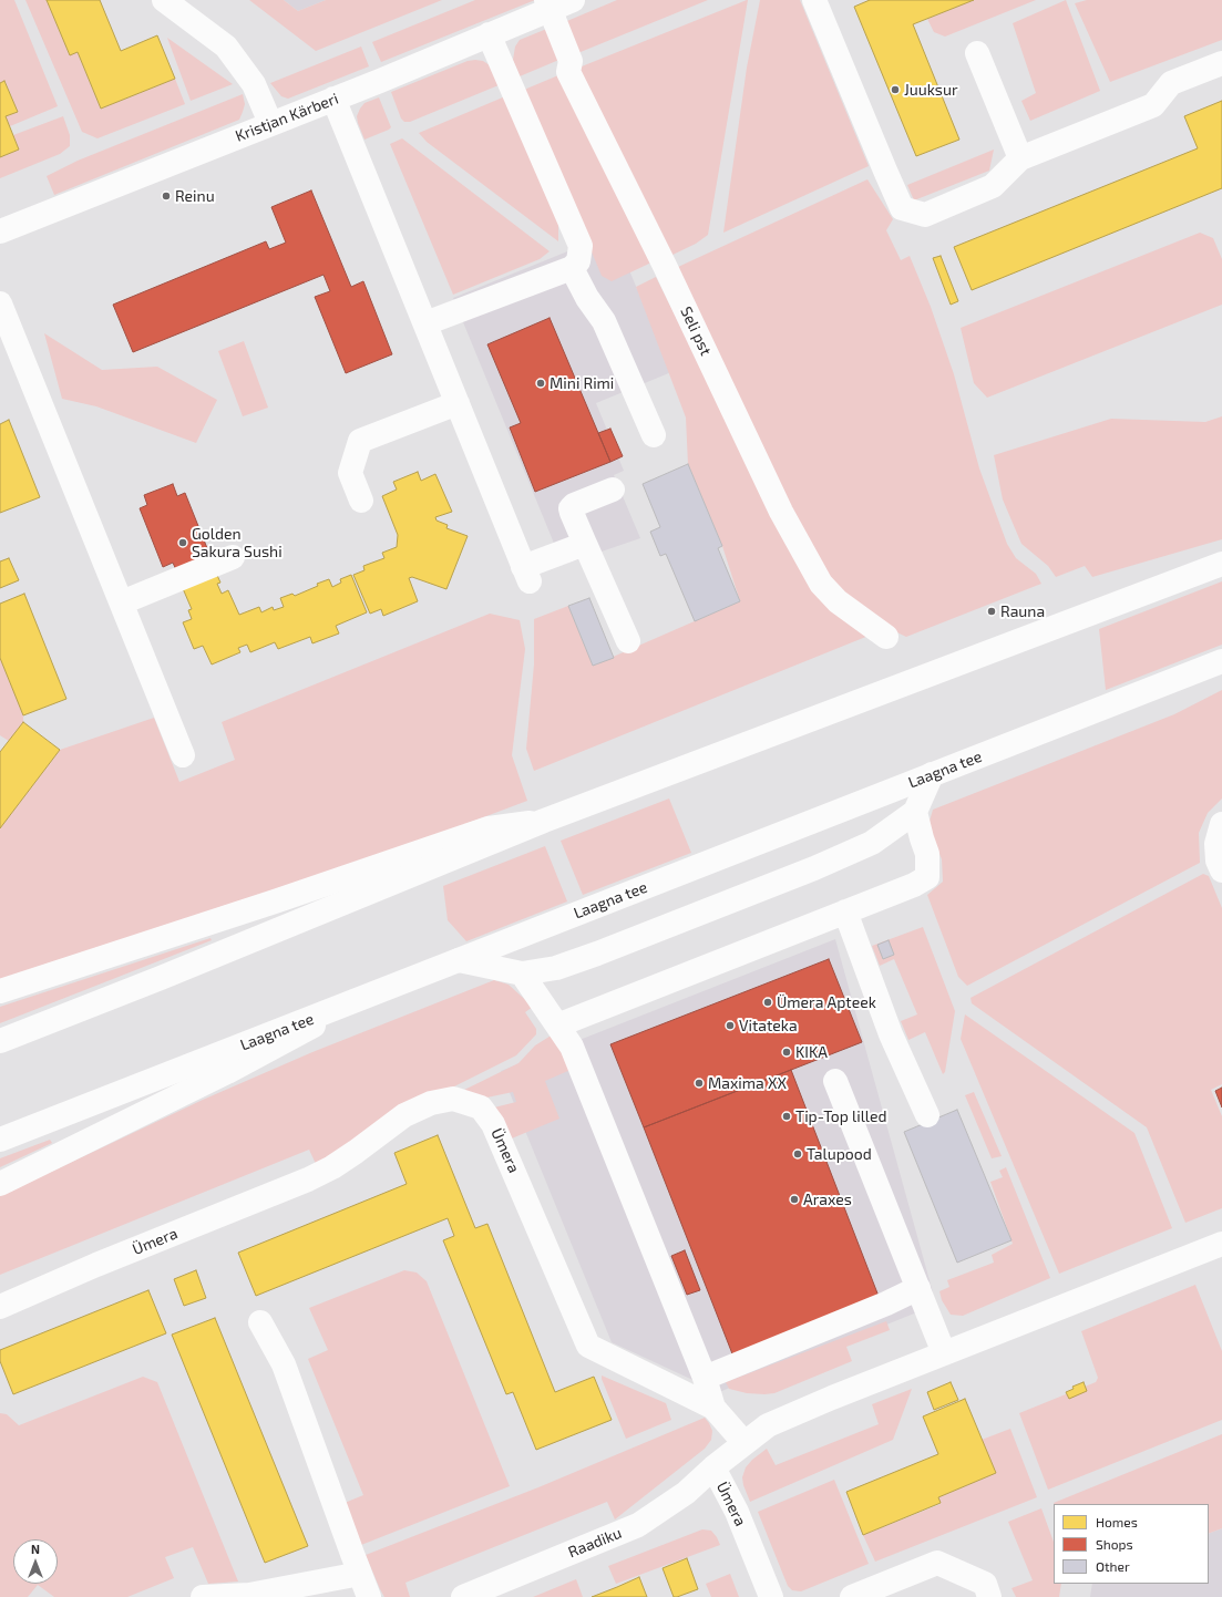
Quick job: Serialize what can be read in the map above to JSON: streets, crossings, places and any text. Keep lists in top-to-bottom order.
{
  "streets": {
    "street": [
      "Kristjan Kärberi",
      "Seli pst",
      "Laagna tee",
      "Ümera",
      "Raadiku"
    ]
  },
  "crossings": [
    ["Kristjan Kärberi", "Seli pst"],
    ["Ümera", "Raadiku"]
  ],
  "places": [
    "Juuksur",
    "Reinu",
    "Mini Rimi",
    "Golden Sakura Sushi",
    "Rauna",
    "Ümera Apteek",
    "Vitateka",
    "KIKA",
    "Maxima XX",
    "Tip-Top lilled",
    "Talupood",
    "Araxes"
  ],
  "legend": ["Homes", "Shops", "Other"],
  "north": "top"
}
